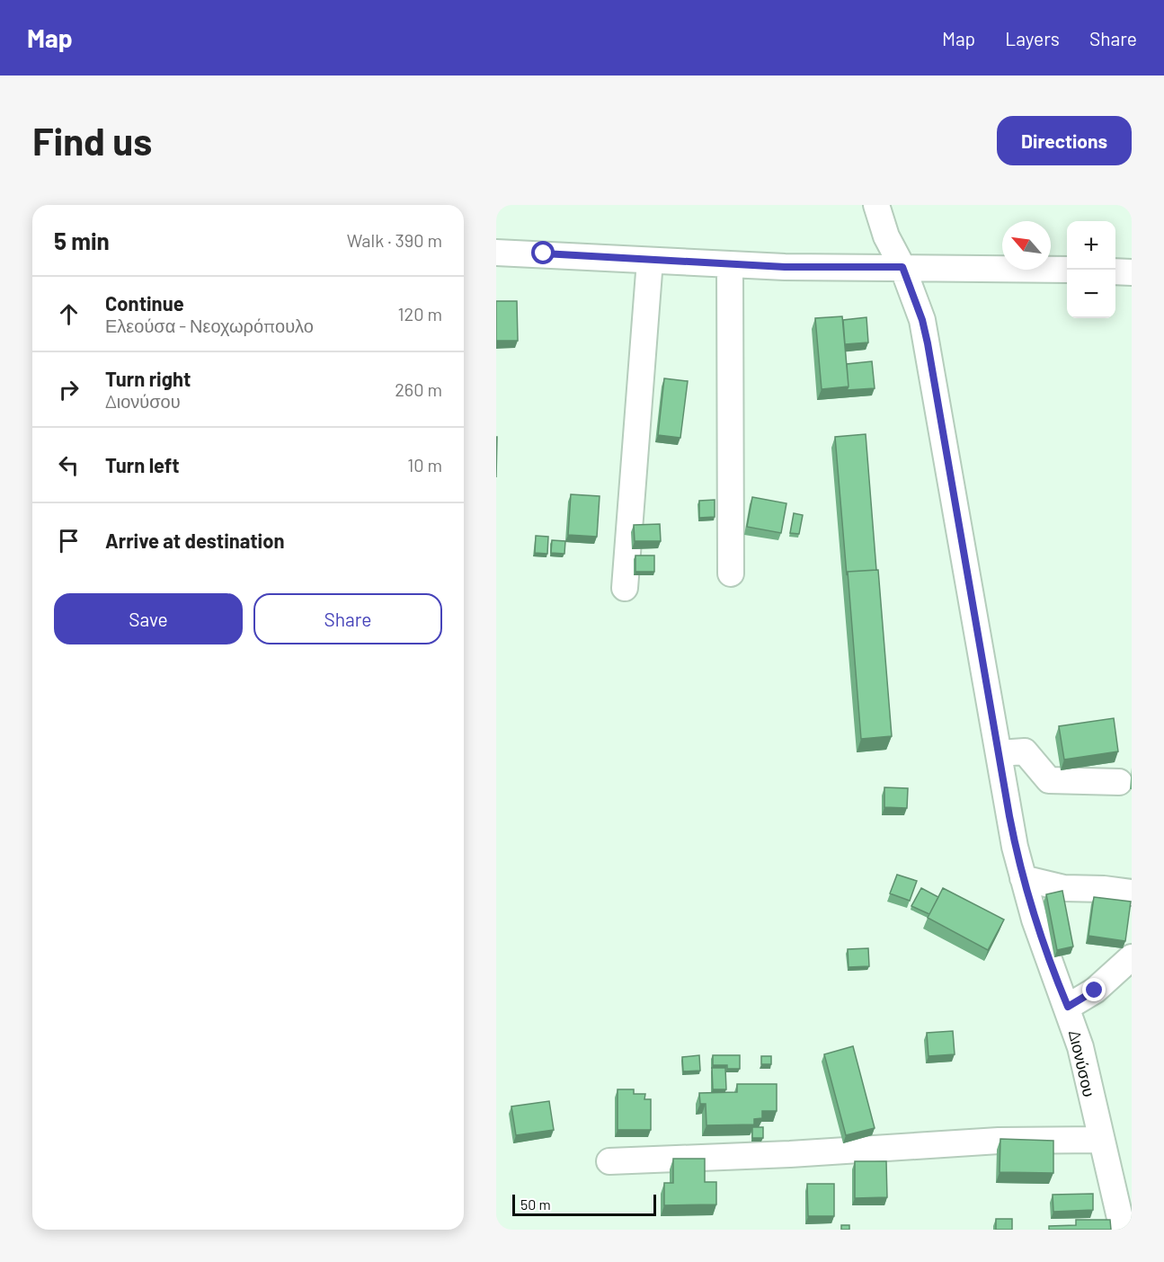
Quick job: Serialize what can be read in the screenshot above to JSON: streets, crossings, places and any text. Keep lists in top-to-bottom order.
{
  "streets": {
    "street": ["Διονύσου"]
  },
  "scale_bar": "50 m",
  "north": "top left",
  "page": {
    "header": "Map",
    "nav": ["Map", "Layers", "Share"],
    "buttons": [
      "Directions",
      ["Save", "Share"]
    ],
    "title": "Find us",
    "heading": ["5 min", "Walk · 390 m"],
    "map_buttons": ["+", "−"],
    "list": [
      ["Continue", "Ελεούσα - Νεοχωρόπουλο", "120 m"],
      ["Turn right", "Διονύσου", "260 m"],
      ["Turn left", "10 m"],
      "Arrive at destination"
    ],
    "scale": "50 m"
  }
}
